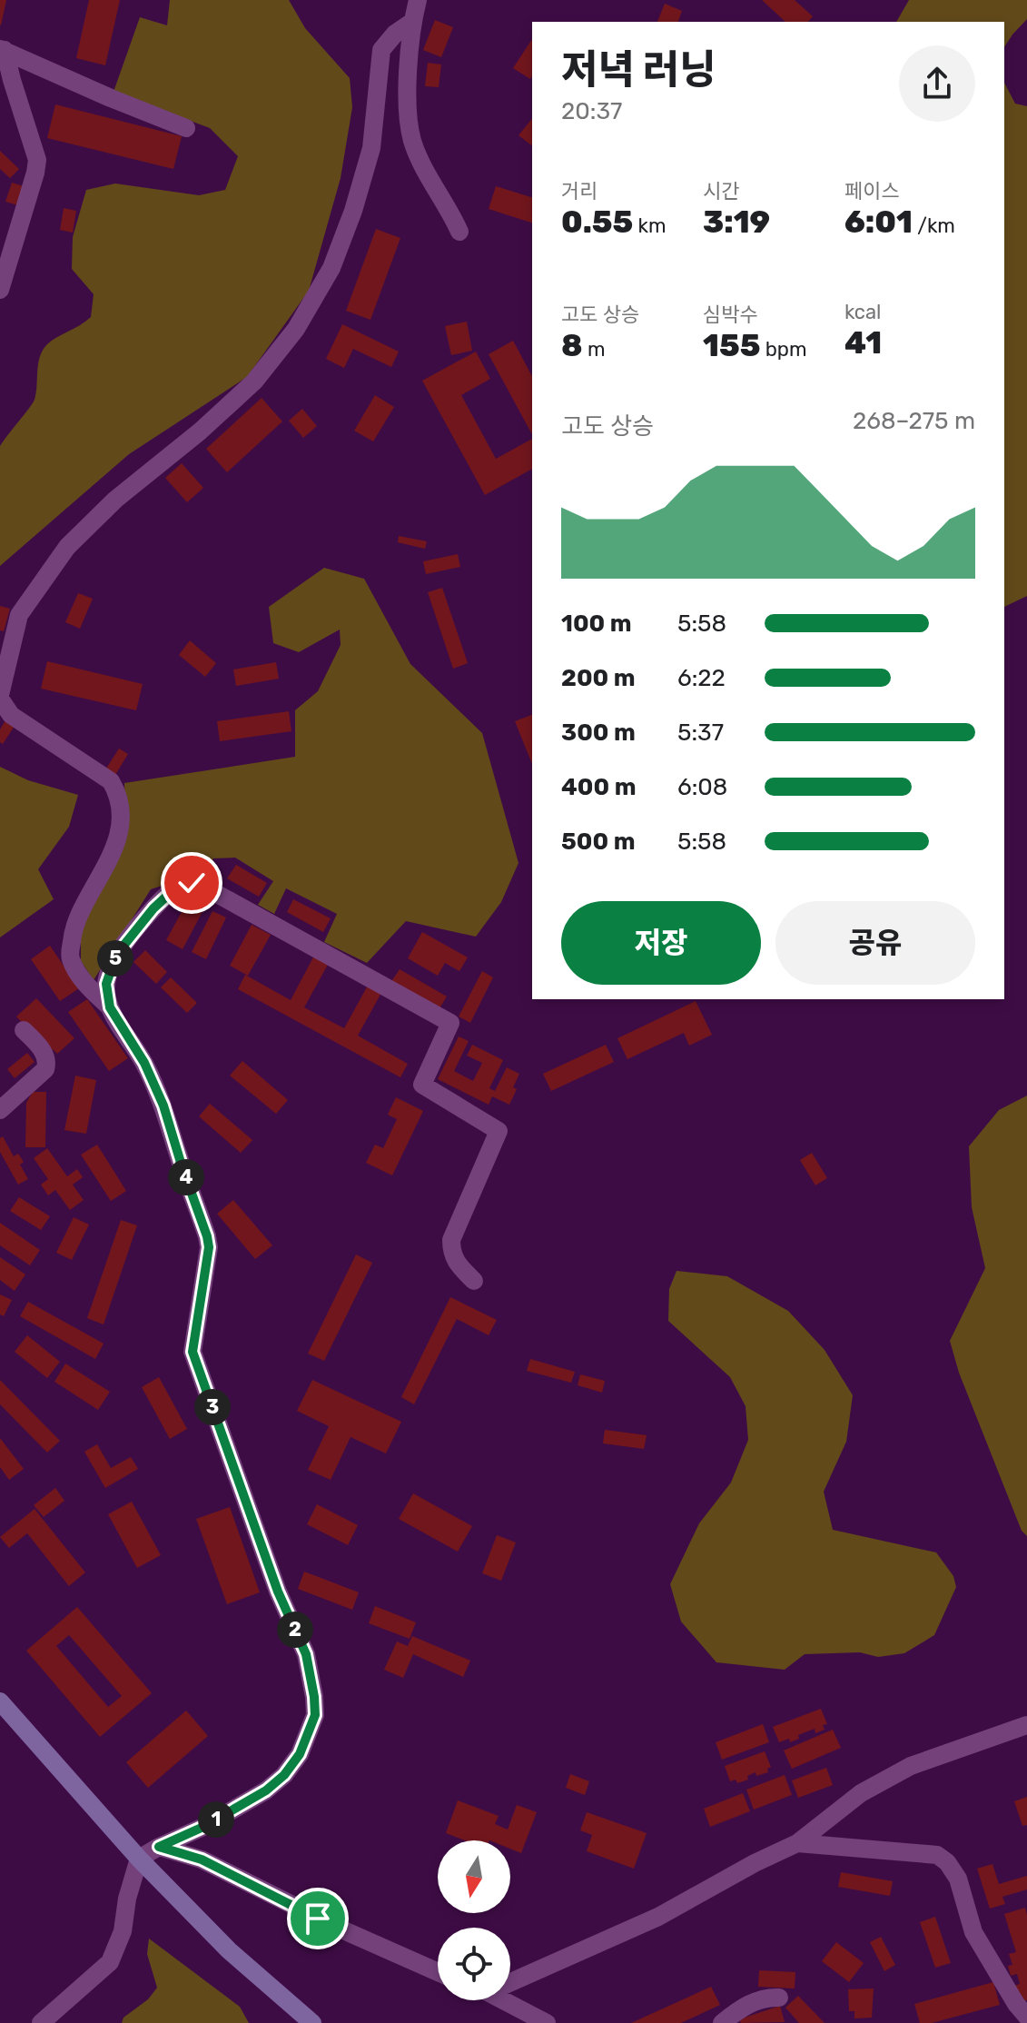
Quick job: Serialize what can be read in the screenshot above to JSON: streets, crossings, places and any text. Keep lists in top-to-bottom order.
{
  "north": "bottom",
  "page": {
    "heading": ["저녁 러닝", "20:37"],
    "stats": [
      ["거리", "0.55 km"],
      ["시간", "3:19"],
      ["페이스", "6:01 /km"],
      ["고도 상승", "8 m"],
      ["심박수", "155 bpm"],
      ["kcal", "41"]
    ],
    "chart": ["고도 상승", "268–275 m"],
    "list": [
      {
        "name": "100 m",
        "note": "5:58"
      },
      {
        "name": "200 m",
        "note": "6:22"
      },
      {
        "name": "300 m",
        "note": "5:37"
      },
      {
        "name": "400 m",
        "note": "6:08"
      },
      {
        "name": "500 m",
        "note": "5:58"
      }
    ],
    "buttons": ["저장", "공유"],
    "pins": [
      "5",
      "4",
      "3",
      "2",
      "1"
    ]
  }
}
